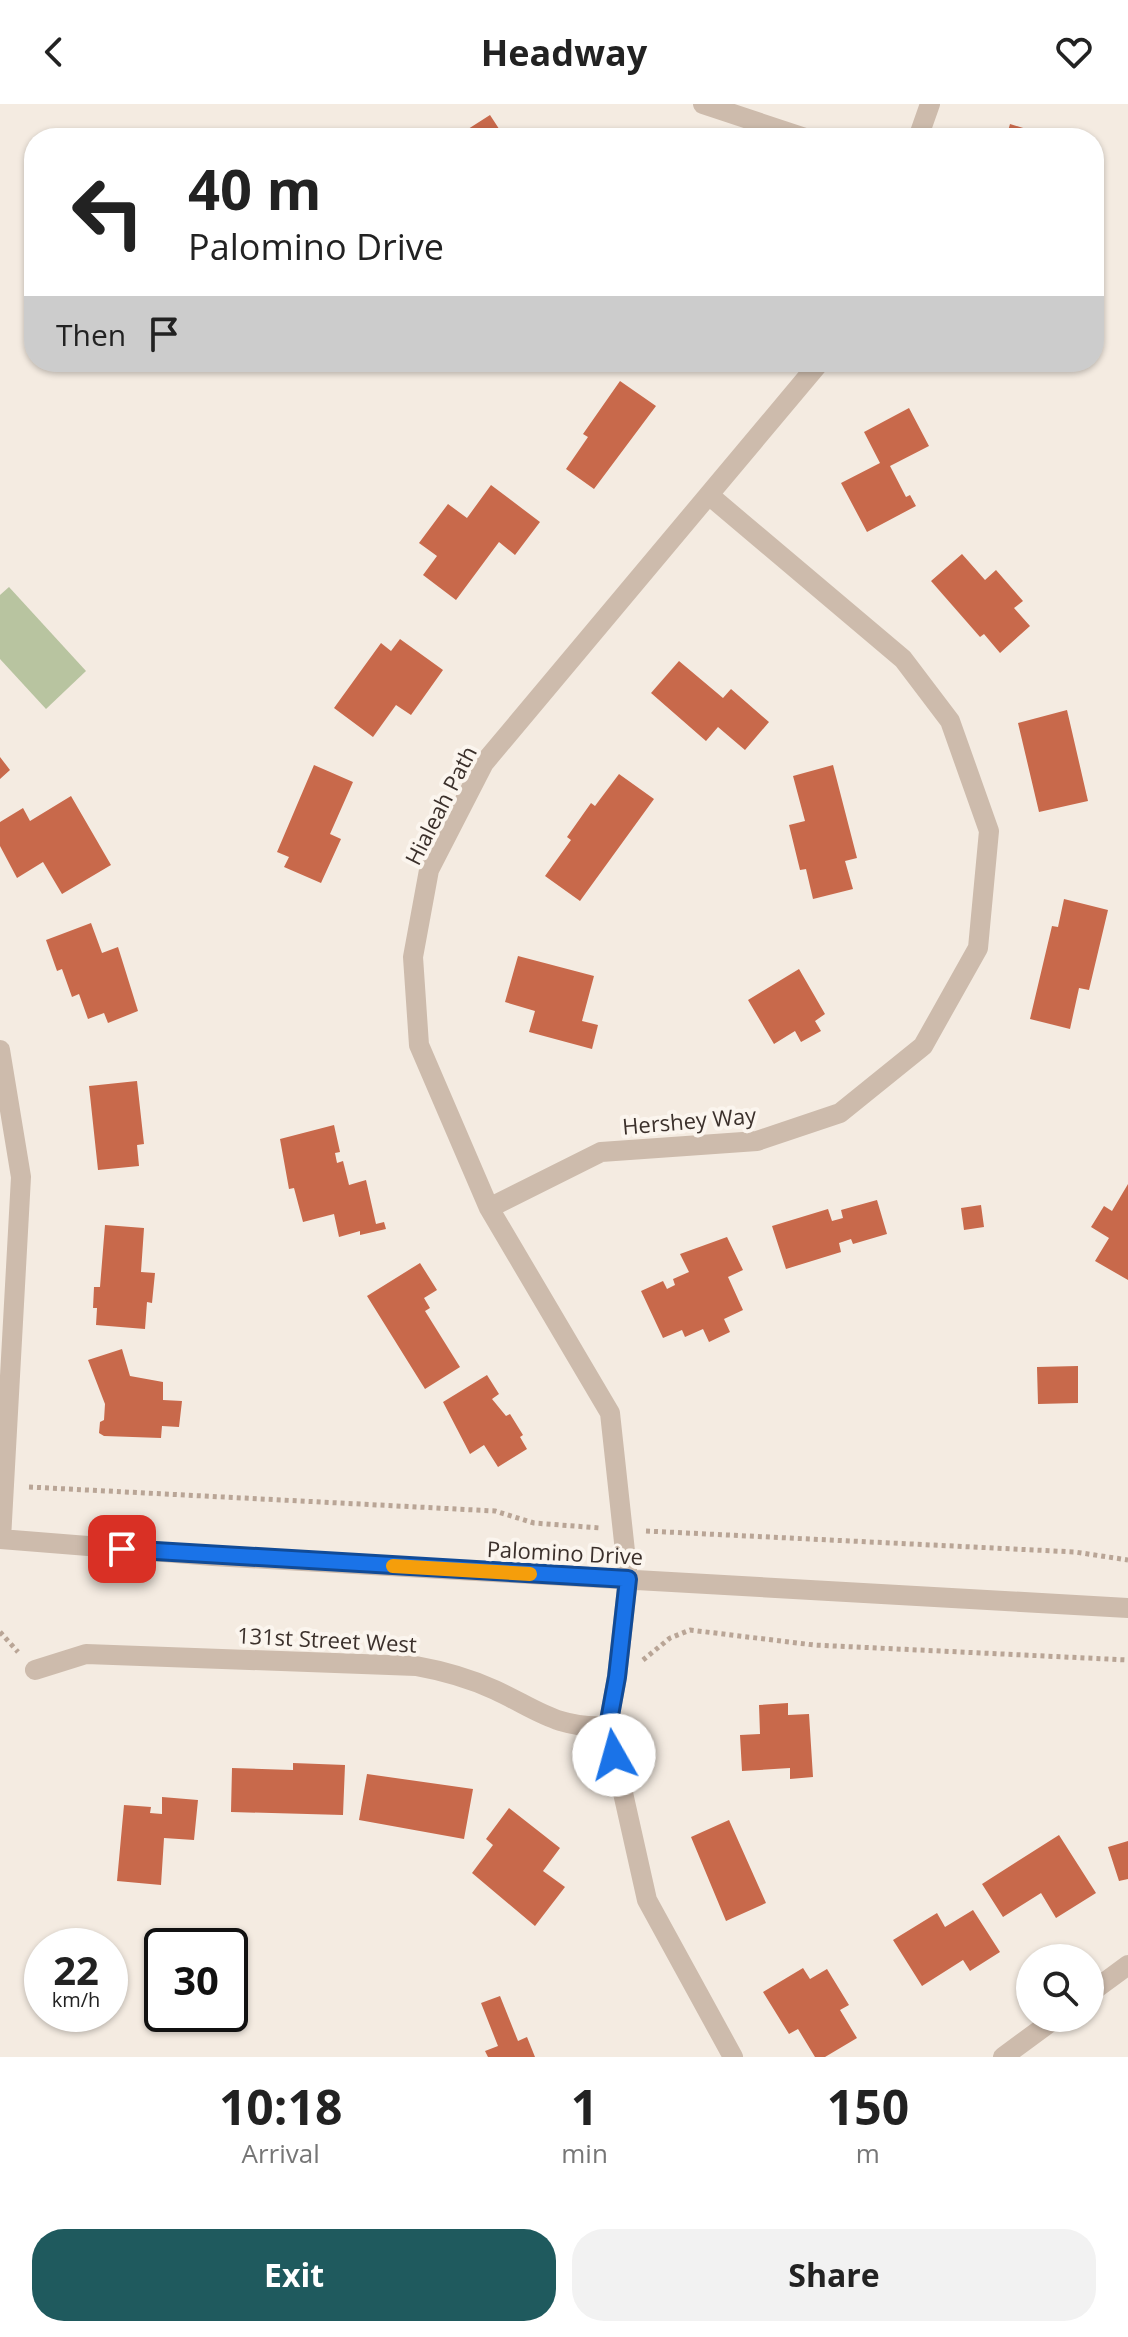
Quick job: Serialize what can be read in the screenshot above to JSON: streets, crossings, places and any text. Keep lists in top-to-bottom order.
{
  "streets": {
    "street": [
      "Hialeah Path",
      "Hershey Way",
      "Palomino Drive",
      "131st Street West"
    ]
  },
  "crossings": [
    ["Hialeah Path", "Hershey Way"],
    ["Hialeah Path", "Palomino Drive"]
  ],
  "page": {
    "header": "Headway",
    "turn": ["40 m", "Palomino Drive"],
    "then": "Then",
    "speed": "22 km/h",
    "limit": "30",
    "eta": [
      "10:18",
      "Arrival",
      "1",
      "min",
      "150",
      "m"
    ],
    "buttons": ["Exit", "Share"]
  }
}
